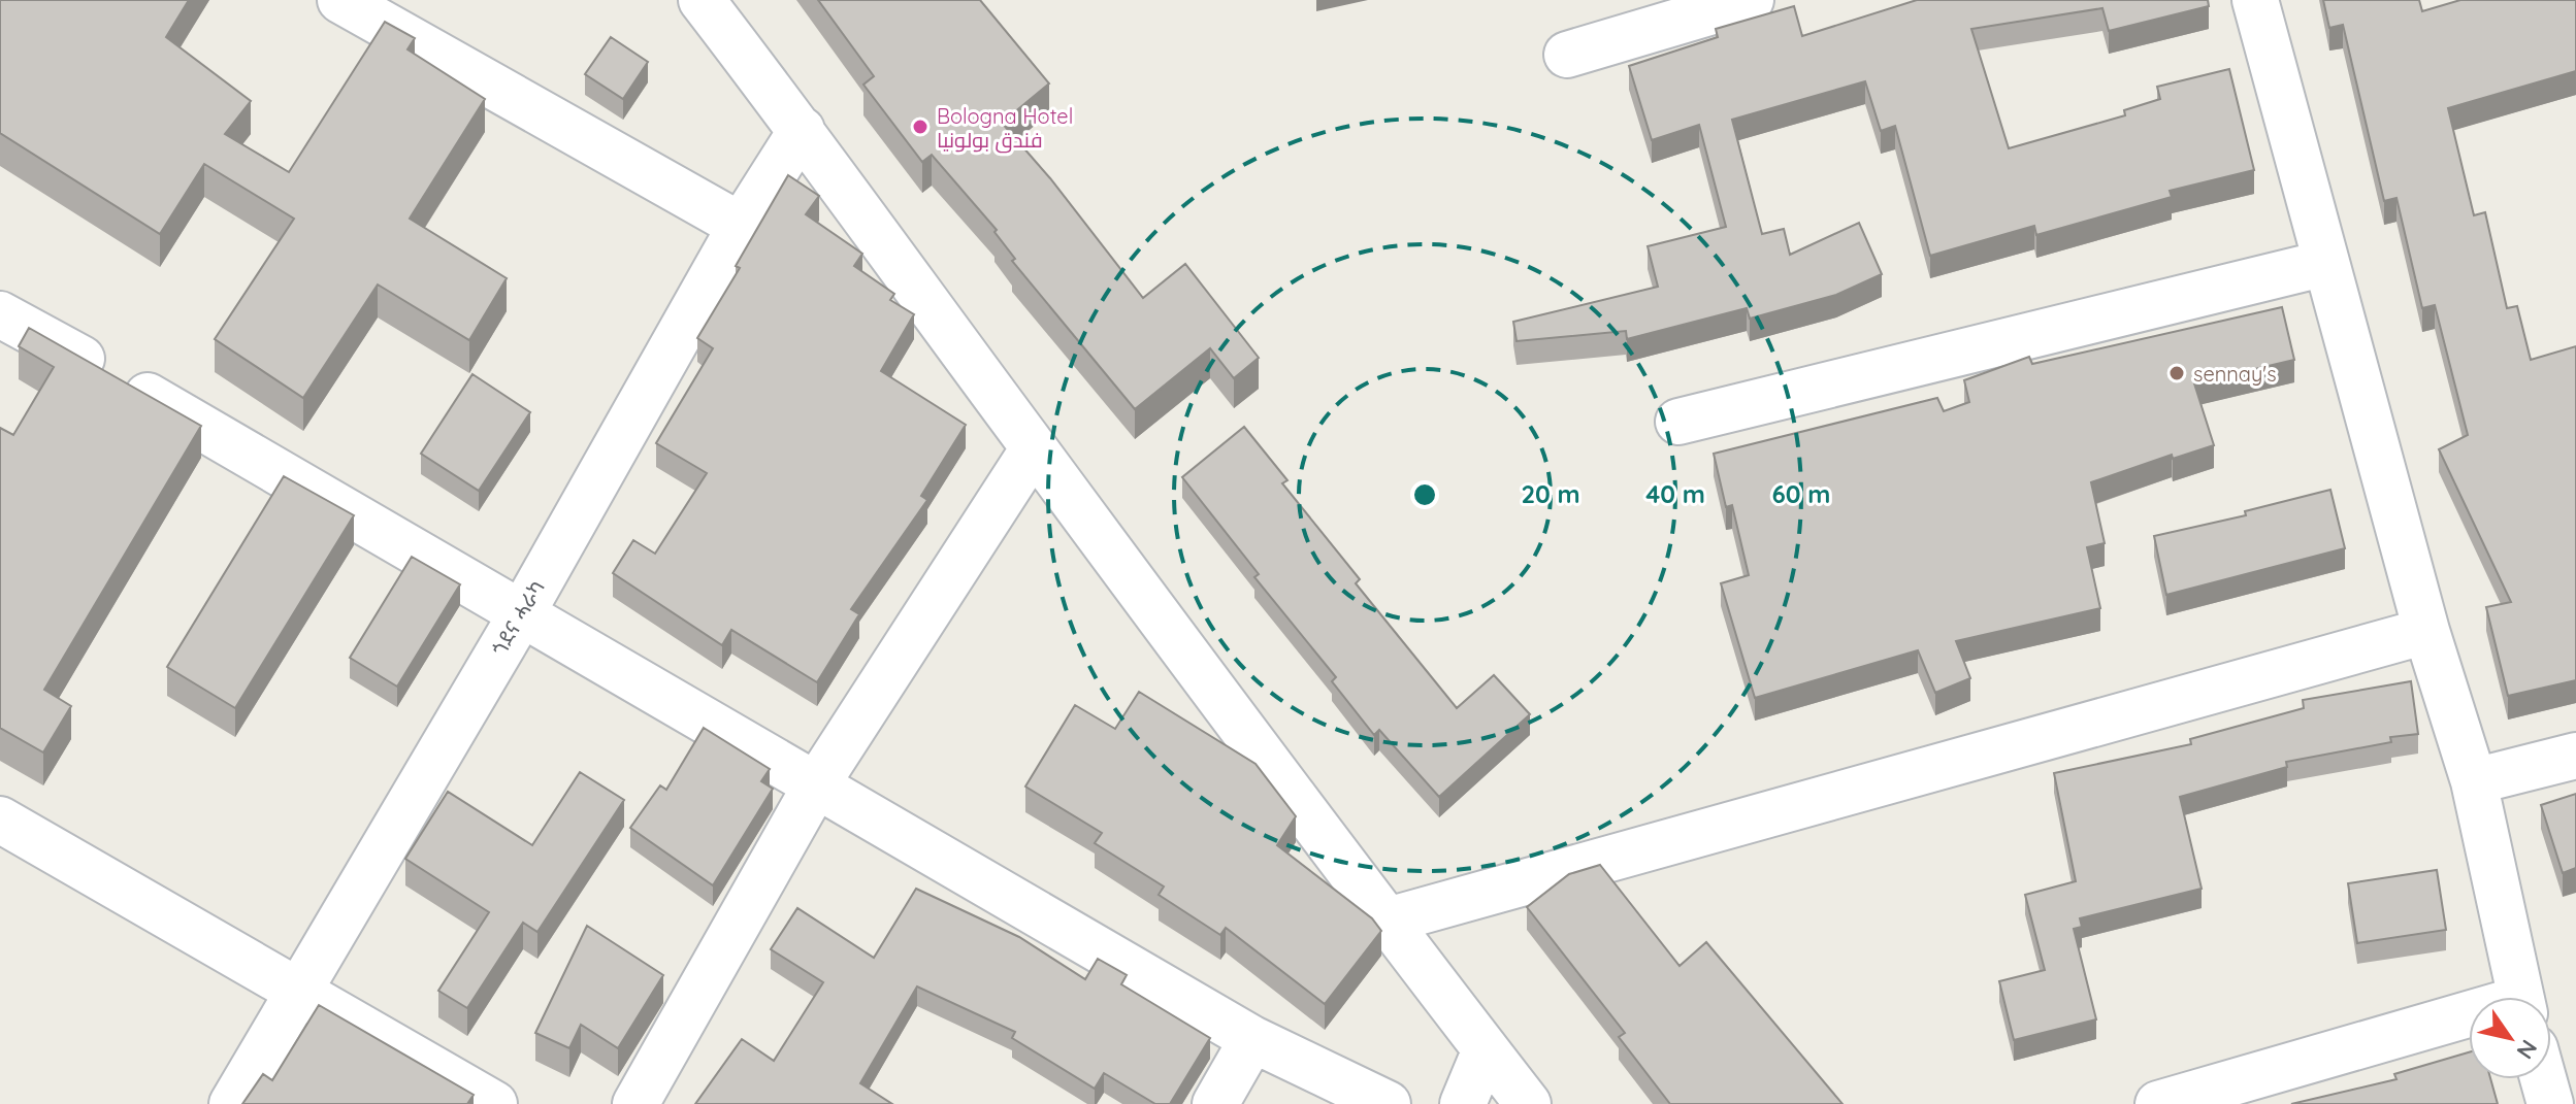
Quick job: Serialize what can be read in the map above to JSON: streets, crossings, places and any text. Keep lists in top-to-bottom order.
{
  "streets": {
    "street": ["ጎደና ሓራካ"]
  },
  "places": ["Bologna Hotel فندق بولونيا", "sennay's"],
  "north": "bottom right",
  "rings": ["20 m", "40 m", "60 m"]
}
